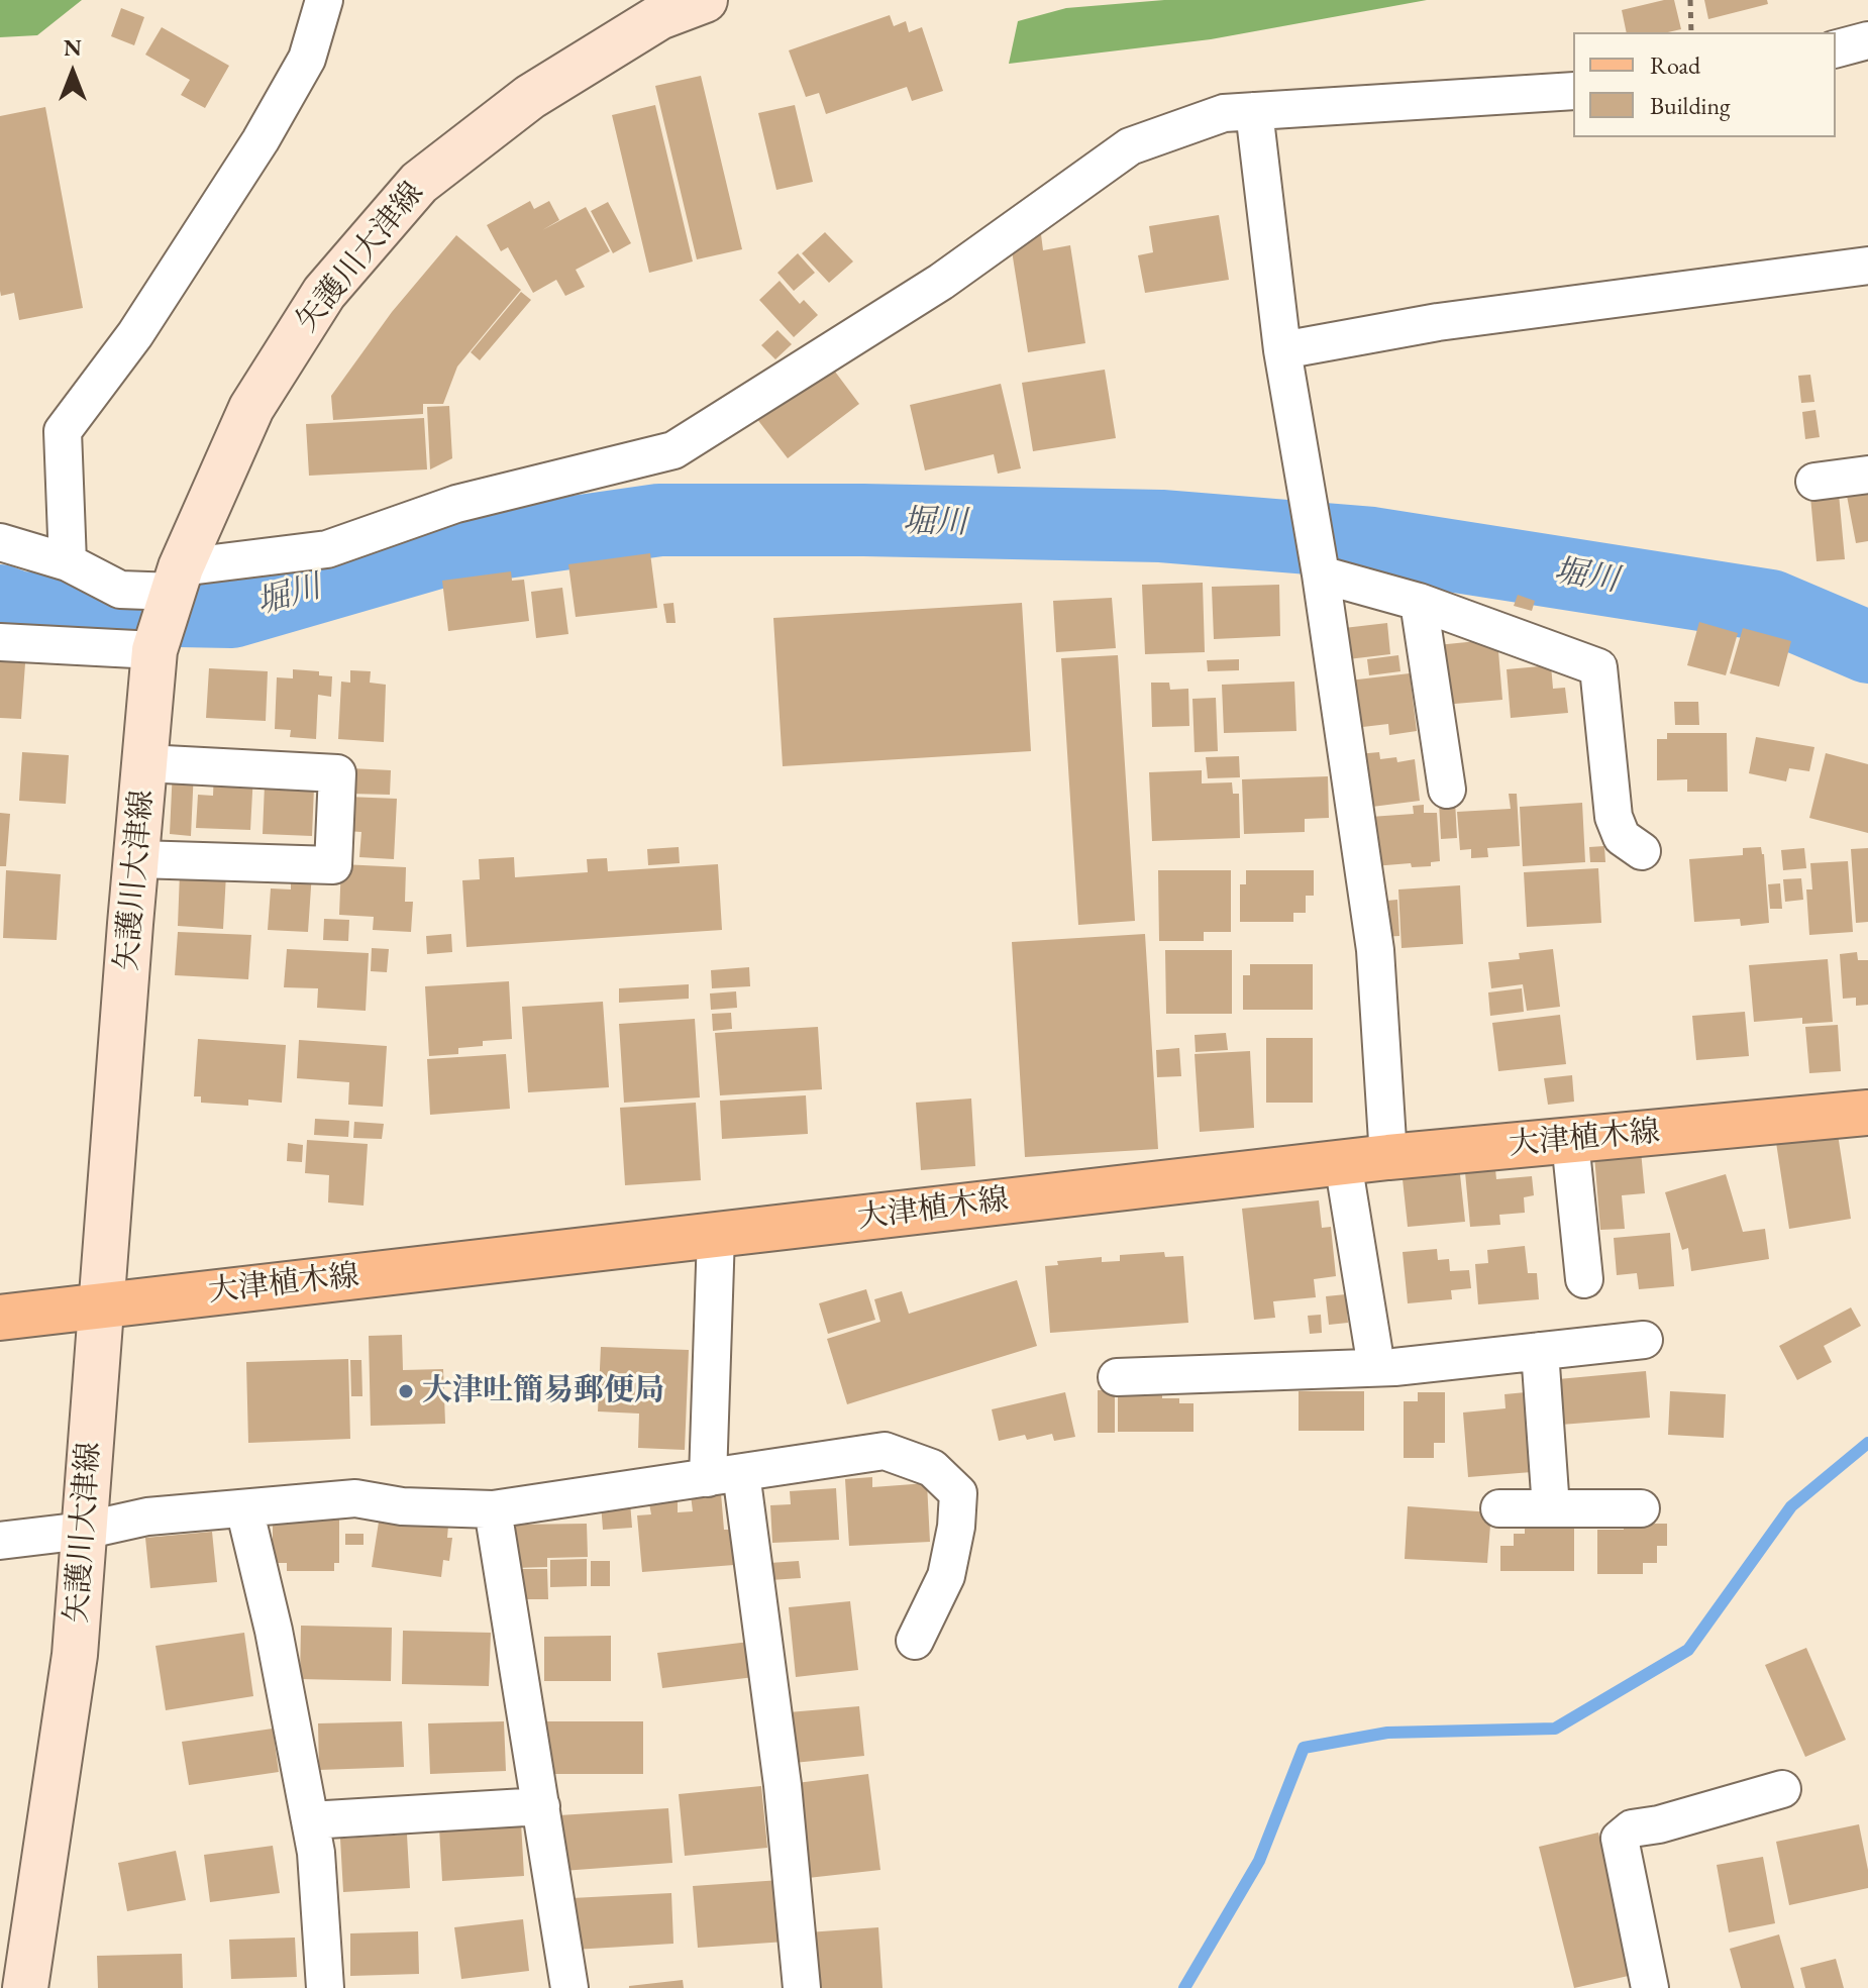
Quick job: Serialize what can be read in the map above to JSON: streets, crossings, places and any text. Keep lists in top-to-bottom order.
{
  "streets": {
    "main road": ["矢護川大津線", "大津植木線"]
  },
  "crossings": [
    ["矢護川大津線", "大津植木線"]
  ],
  "water": ["堀川"],
  "places": ["大津吐簡易郵便局"],
  "legend": ["Road", "Building"],
  "north": "top"
}
